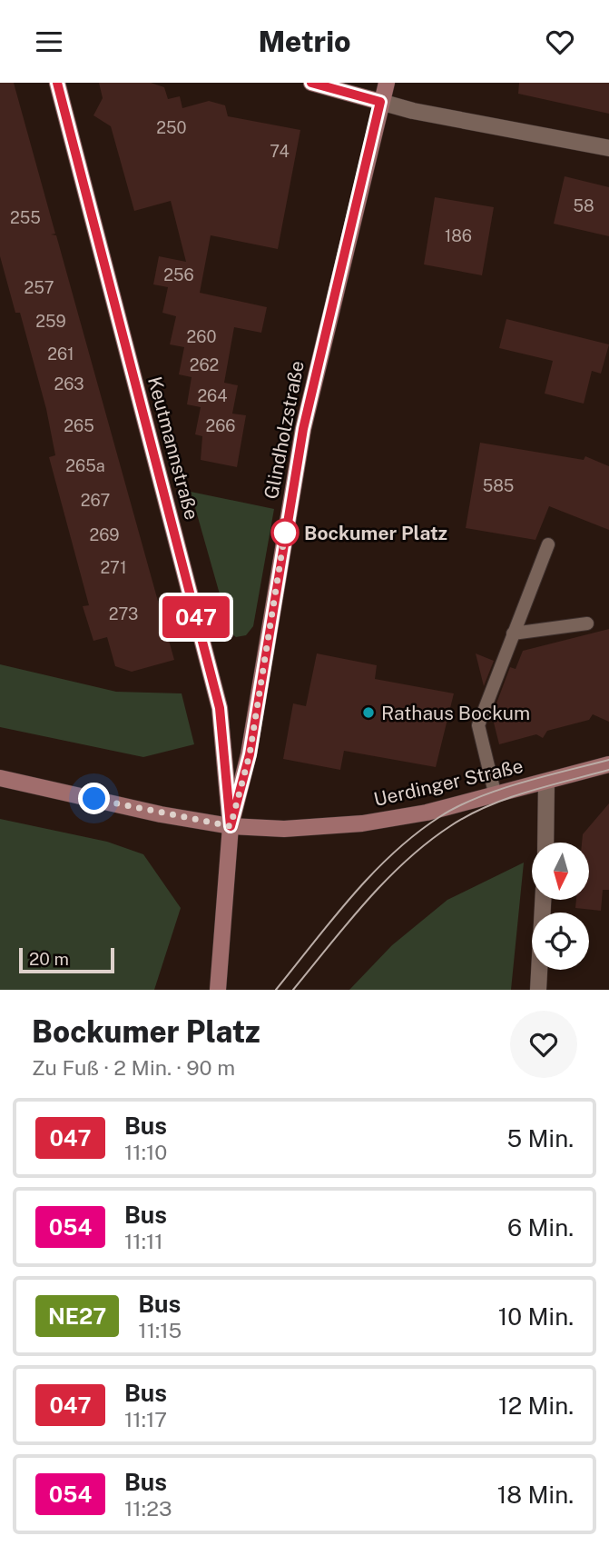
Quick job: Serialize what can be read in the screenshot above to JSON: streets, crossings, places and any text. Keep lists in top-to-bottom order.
{
  "streets": {
    "street": ["Glindholzstraße", "Keutmannstraße", "Uerdinger Straße"]
  },
  "crossings": [
    ["Glindholzstraße", "Keutmannstraße"],
    ["Glindholzstraße", "Uerdinger Straße"],
    ["Keutmannstraße", "Uerdinger Straße"]
  ],
  "places": ["Bockumer Platz", "Rathaus Bockum"],
  "lines": ["bus line 047"],
  "house_numbers": [
    "250",
    "74",
    "58",
    "255",
    "186",
    "256",
    "257",
    "259",
    "260",
    "261",
    "262",
    "263",
    "264",
    "265",
    "266",
    "265a",
    "585",
    "267",
    "269",
    "271",
    "273"
  ],
  "scale_bar": "20 m",
  "north": "bottom",
  "page": {
    "header": "Metrio",
    "on_map": "047",
    "scale": "20 m",
    "heading": ["Bockumer Platz", "Zu Fuß · 2 Min. · 90 m"],
    "list": [
      {
        "mark": "047",
        "name": "Bus",
        "note": "11:10",
        "value": "5 Min."
      },
      {
        "mark": "054",
        "name": "Bus",
        "note": "11:11",
        "value": "6 Min."
      },
      {
        "mark": "NE27",
        "name": "Bus",
        "note": "11:15",
        "value": "10 Min."
      },
      {
        "mark": "047",
        "name": "Bus",
        "note": "11:17",
        "value": "12 Min."
      },
      {
        "mark": "054",
        "name": "Bus",
        "note": "11:23",
        "value": "18 Min."
      }
    ]
  }
}
